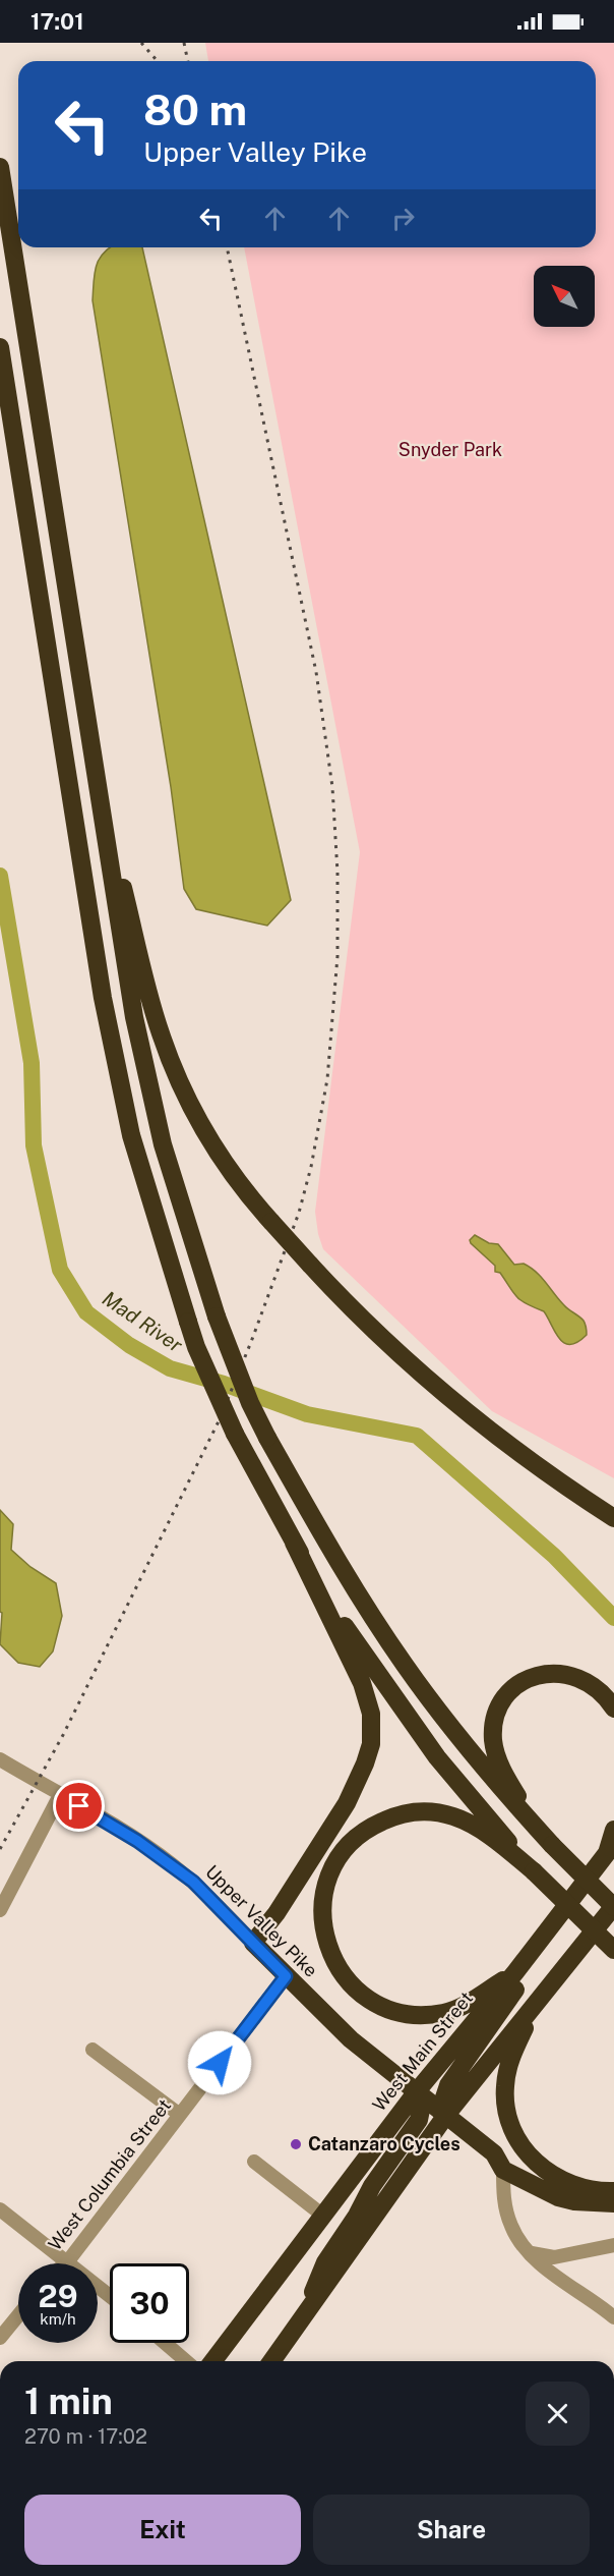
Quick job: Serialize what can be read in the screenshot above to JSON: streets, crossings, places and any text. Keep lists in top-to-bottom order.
{
  "streets": {
    "highway": ["Upper Valley Pike", "West Main Street"],
    "street": ["West Columbia Street"]
  },
  "crossings": [
    ["Upper Valley Pike", "West Main Street"],
    ["Upper Valley Pike", "West Columbia Street"]
  ],
  "water": ["Mad River"],
  "parks": ["Snyder Park"],
  "places": ["Catanzaro Cycles"],
  "north": "top left",
  "page": {
    "status": "17:01",
    "turn": ["80 m", "Upper Valley Pike"],
    "speed": "29 km/h",
    "limit": "30",
    "heading": ["1 min", "270 m · 17:02"],
    "buttons": ["Exit", "Share"]
  }
}
